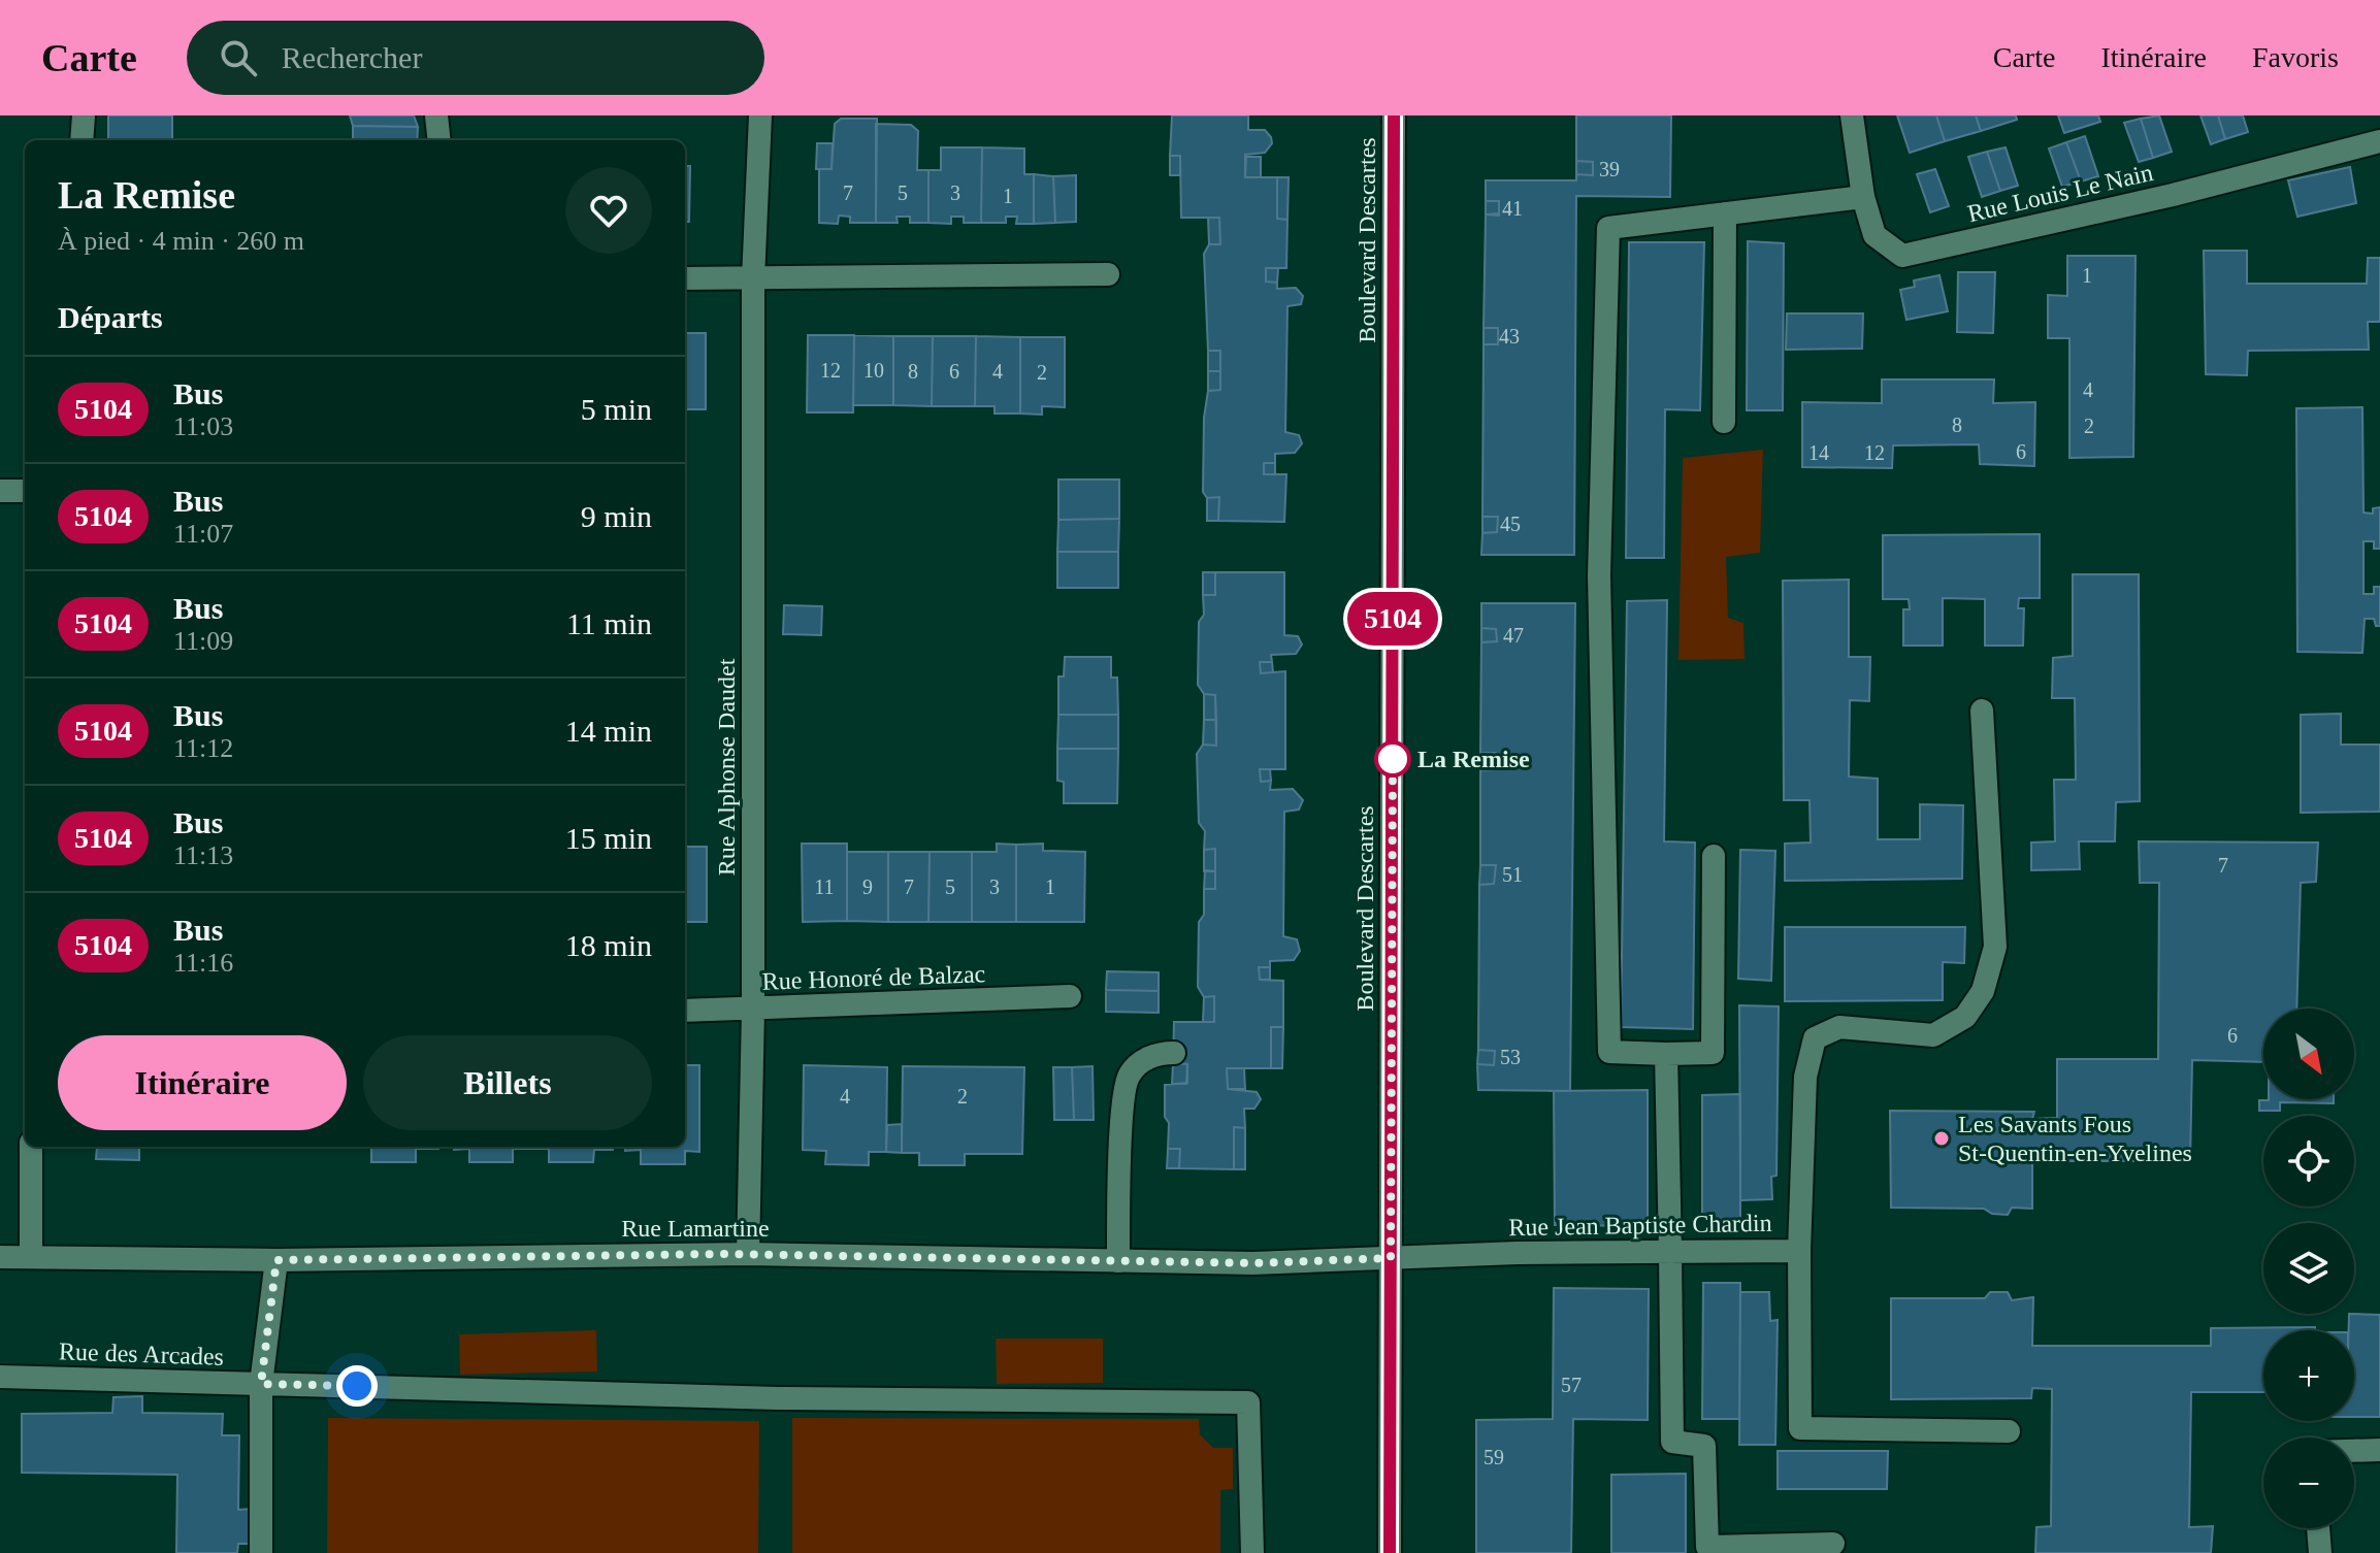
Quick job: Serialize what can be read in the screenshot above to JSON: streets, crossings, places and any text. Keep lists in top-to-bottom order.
{
  "streets": {
    "street": [
      "Rue Louis Le Nain",
      "Boulevard Descartes",
      "Rue Alphonse Daudet",
      "Rue Honoré de Balzac",
      "Rue Jean Baptiste Chardin",
      "Rue Lamartine",
      "Rue des Arcades"
    ]
  },
  "crossings": [
    ["Boulevard Descartes", "Rue Jean Baptiste Chardin"],
    ["Boulevard Descartes", "Rue Lamartine"],
    ["Rue Alphonse Daudet", "Rue Honoré de Balzac"],
    ["Rue Alphonse Daudet", "Rue Lamartine"],
    ["Rue Jean Baptiste Chardin", "Rue Lamartine"]
  ],
  "places": ["La Remise", "Les Savants Fous St-Quentin-en-Yvelines"],
  "lines": ["bus line 5104"],
  "house_numbers": [
    "39",
    "7",
    "5",
    "3",
    "1",
    "41",
    "1",
    "43",
    "12",
    "10",
    "8",
    "6",
    "4",
    "2",
    "4",
    "8",
    "2",
    "6",
    "14",
    "12",
    "45",
    "47",
    "7",
    "51",
    "11",
    "9",
    "7",
    "5",
    "3",
    "1",
    "6",
    "53",
    "4",
    "2",
    "57",
    "59"
  ],
  "north": "bottom right",
  "page": {
    "header": "Carte",
    "search": "Rechercher",
    "nav": ["Carte", "Itinéraire", "Favoris"],
    "on_map": "5104",
    "heading": [
      ["La Remise", "À pied · 4 min · 260 m"],
      "Départs"
    ],
    "list": [
      {
        "mark": "5104",
        "name": "Bus",
        "note": "11:03",
        "value": "5 min"
      },
      {
        "mark": "5104",
        "name": "Bus",
        "note": "11:07",
        "value": "9 min"
      },
      {
        "mark": "5104",
        "name": "Bus",
        "note": "11:09",
        "value": "11 min"
      },
      {
        "mark": "5104",
        "name": "Bus",
        "note": "11:12",
        "value": "14 min"
      },
      {
        "mark": "5104",
        "name": "Bus",
        "note": "11:13",
        "value": "15 min"
      },
      {
        "mark": "5104",
        "name": "Bus",
        "note": "11:16",
        "value": "18 min"
      }
    ],
    "map_buttons": ["+", "−"],
    "buttons": ["Itinéraire", "Billets"]
  }
}
